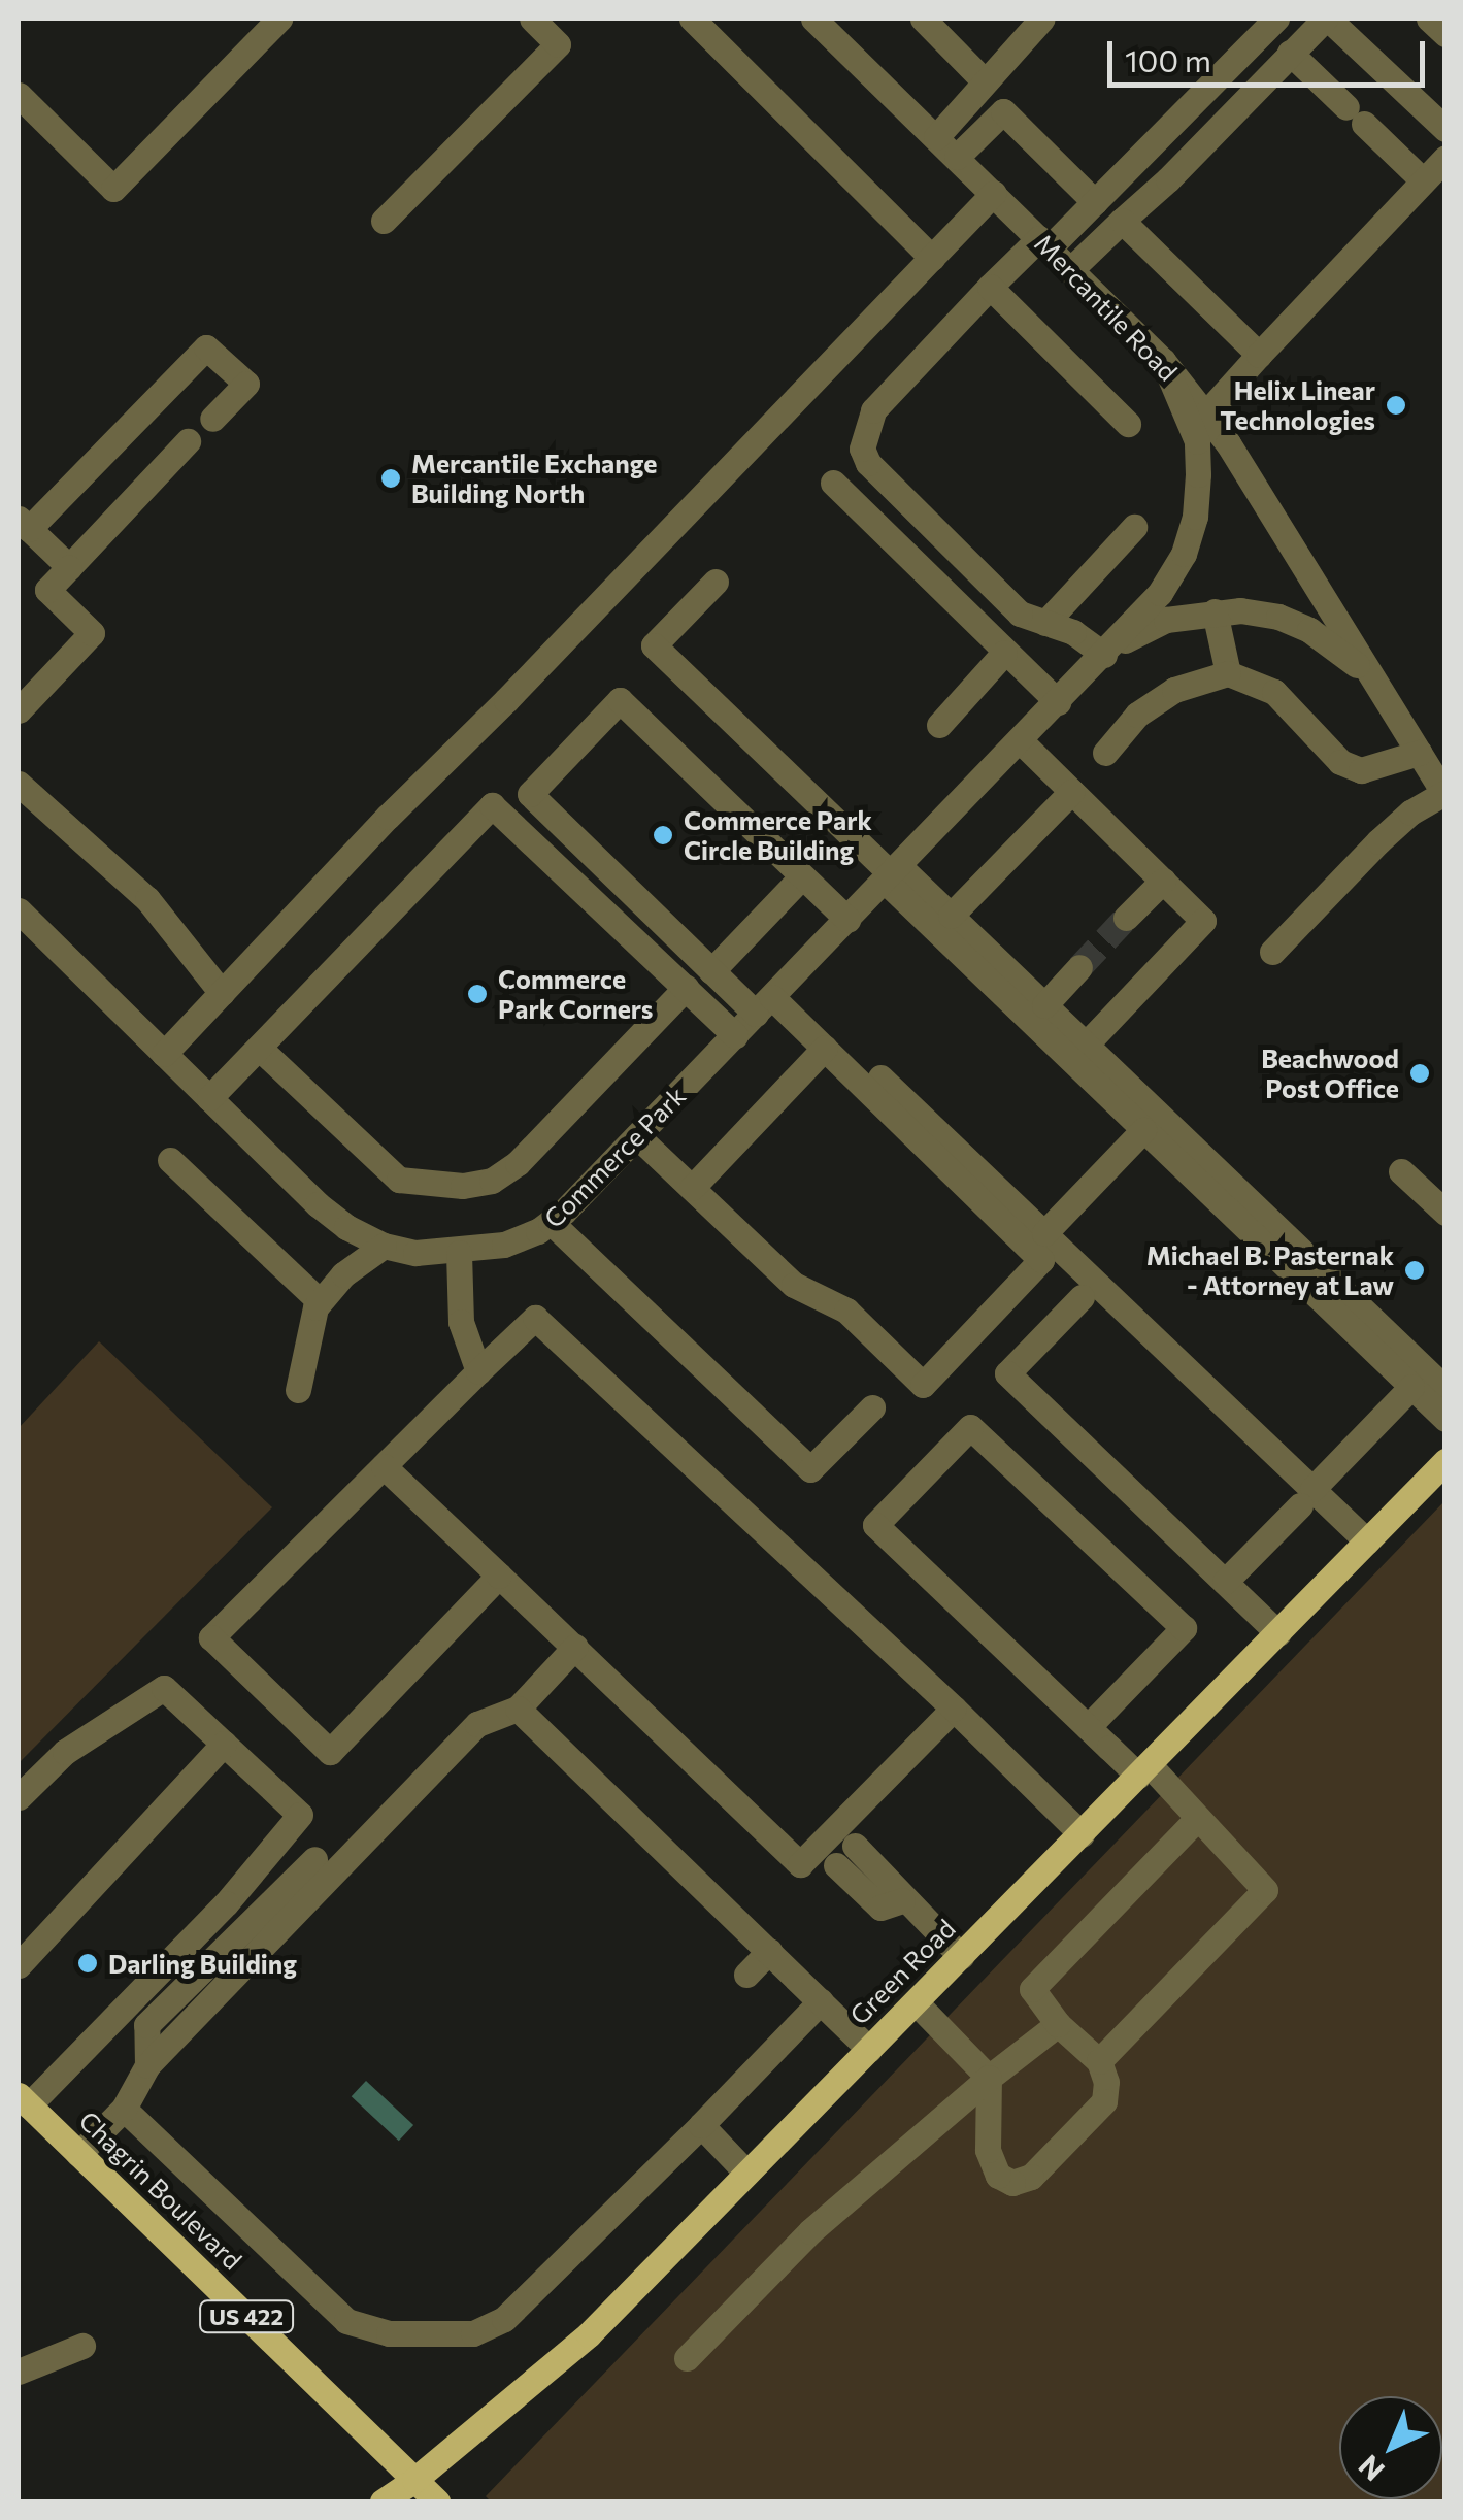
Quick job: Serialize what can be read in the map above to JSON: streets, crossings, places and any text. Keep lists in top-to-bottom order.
{
  "streets": {
    "main road": ["Green Road", "Chagrin Boulevard", "US 422"],
    "street": ["Mercantile Road", "Commerce Park"]
  },
  "crossings": [
    ["Mercantile Road", "Commerce Park"],
    ["Green Road", "Chagrin Boulevard"]
  ],
  "places": [
    "Helix Linear Technologies",
    "Mercantile Exchange Building North",
    "Commerce Park Circle Building",
    "Commerce Park Corners",
    "Beachwood Post Office",
    "Michael B. Pasternak - Attorney at Law",
    "Darling Building"
  ],
  "scale_bar": "100 m",
  "north": "bottom left"
}
